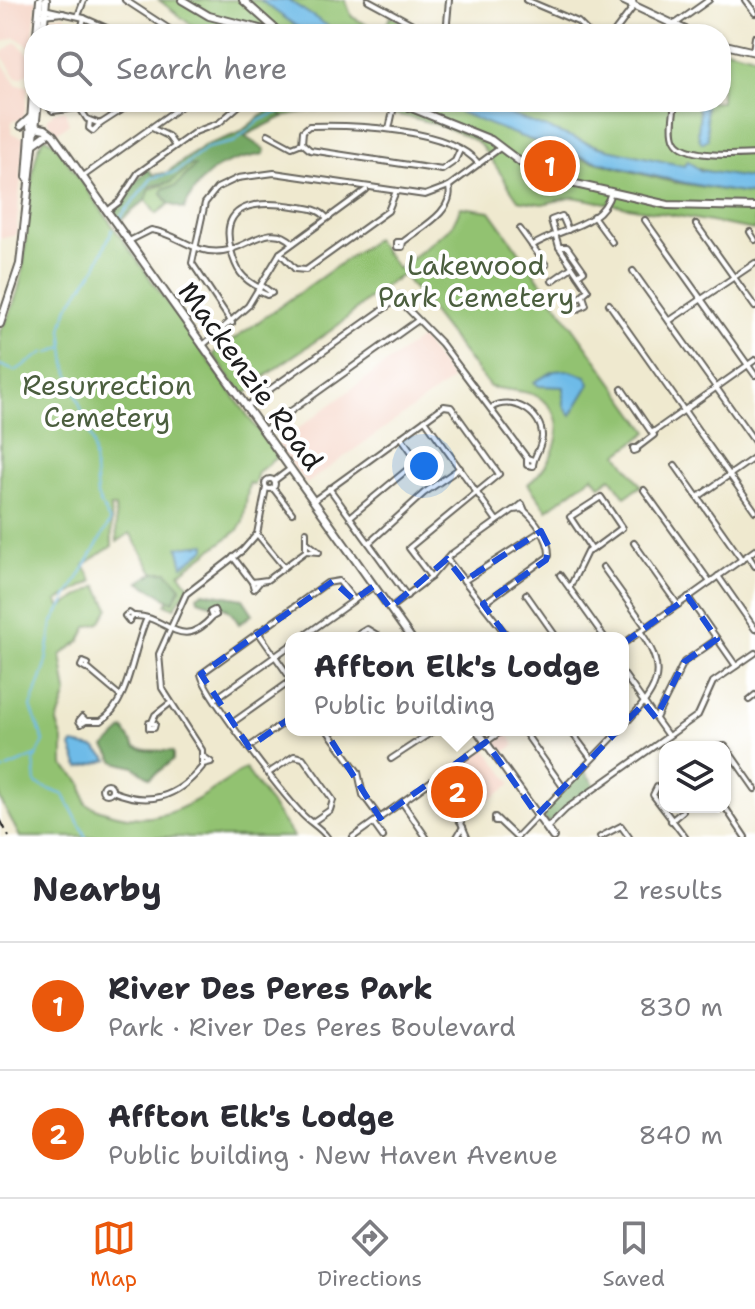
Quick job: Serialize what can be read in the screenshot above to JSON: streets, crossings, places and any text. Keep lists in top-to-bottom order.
{
  "streets": {
    "main road": ["Mackenzie Road"]
  },
  "parks": ["Lakewood Park Cemetery", "Resurrection Cemetery"],
  "page": {
    "search": "Search here",
    "pins": ["1", "2"],
    "popup": ["Affton Elk's Lodge", "Public building"],
    "heading": ["Nearby", "2 results"],
    "list": [
      {
        "mark": "1",
        "name": "River Des Peres Park",
        "note": "Park · River Des Peres Boulevard",
        "value": "830 m"
      },
      {
        "mark": "2",
        "name": "Affton Elk's Lodge",
        "note": "Public building · New Haven Avenue",
        "value": "840 m"
      }
    ],
    "nav": ["Map", "Directions", "Saved"]
  }
}
